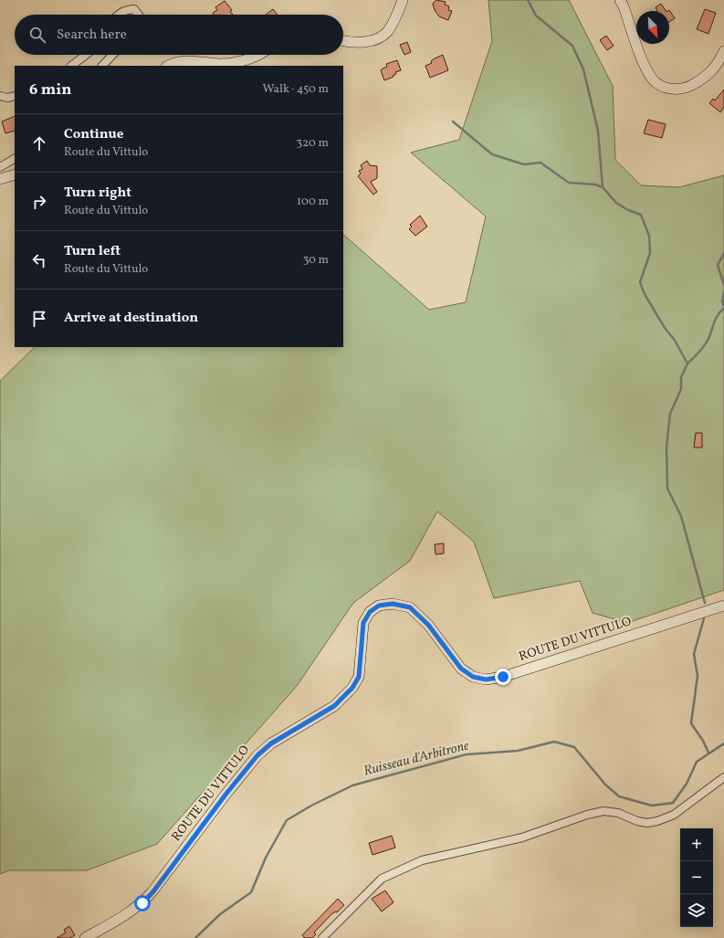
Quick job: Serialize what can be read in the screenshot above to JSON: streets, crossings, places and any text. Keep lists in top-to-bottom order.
{
  "streets": {
    "street": ["ROUTE DU VITTULO"]
  },
  "water": ["Ruisseau d'Arbitrone"],
  "north": "bottom right",
  "page": {
    "search": "Search here",
    "heading": ["6 min", "Walk · 450 m"],
    "list": [
      ["Continue", "Route du Vittulo", "320 m"],
      ["Turn right", "Route du Vittulo", "100 m"],
      ["Turn left", "Route du Vittulo", "30 m"],
      "Arrive at destination"
    ],
    "map_buttons": ["+", "−"]
  }
}
